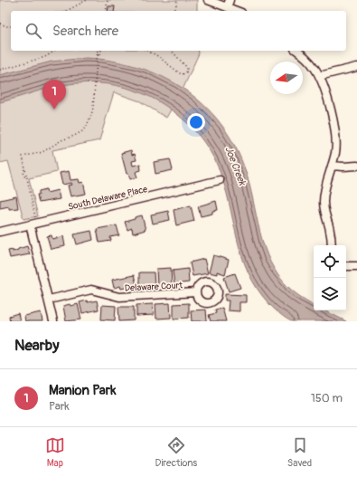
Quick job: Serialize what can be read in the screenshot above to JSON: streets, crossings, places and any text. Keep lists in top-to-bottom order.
{
  "streets": {
    "street": ["South Delaware Place", "Delaware Court"]
  },
  "water": ["Joe Creek"],
  "north": "left",
  "page": {
    "search": "Search here",
    "pins": "1",
    "heading": "Nearby",
    "list": [
      {
        "mark": "1",
        "name": "Manion Park",
        "note": "Park",
        "value": "150 m"
      }
    ],
    "nav": ["Map", "Directions", "Saved"]
  }
}
